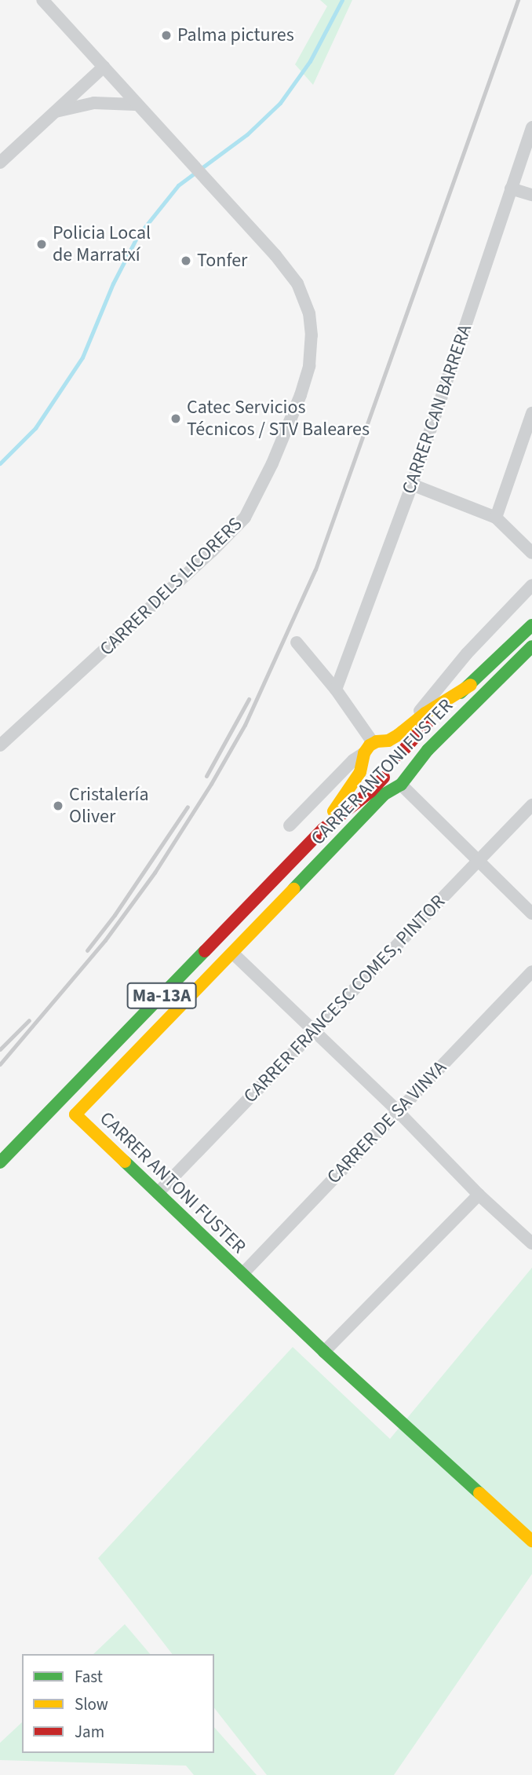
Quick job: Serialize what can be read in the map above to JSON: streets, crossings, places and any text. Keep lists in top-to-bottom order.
{
  "streets": {
    "street": [
      "CARRER CAN BARRERA",
      "CARRER DELS LICORERS",
      "CARRER ANTONI FUSTER",
      "Ma-13A",
      "CARRER FRANCESC COMES, PINTOR",
      "CARRER DE SA VINYA"
    ]
  },
  "crossings": [
    ["CARRER ANTONI FUSTER", "CARRER FRANCESC COMES, PINTOR"],
    ["CARRER ANTONI FUSTER", "CARRER DE SA VINYA"]
  ],
  "places": [
    "Palma pictures",
    "Policia Local de Marratxí",
    "Tonfer",
    "Catec Servicios Técnicos / STV Baleares",
    "Cristalería Oliver"
  ],
  "legend": ["Fast", "Slow", "Jam"]
}
